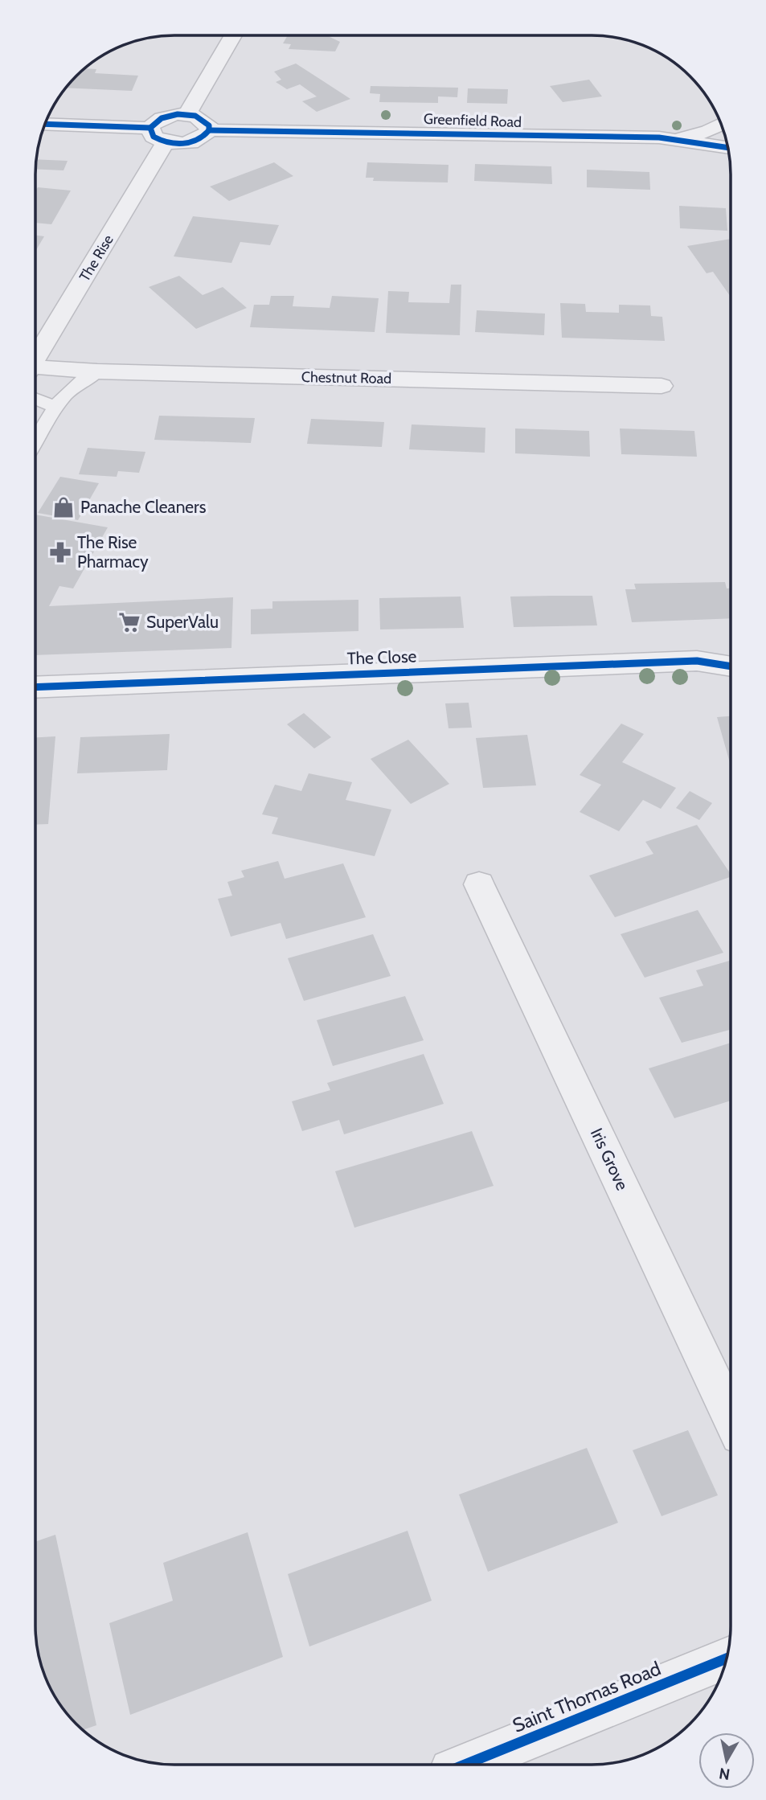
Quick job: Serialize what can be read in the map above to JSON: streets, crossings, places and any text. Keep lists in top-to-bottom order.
{
  "streets": {
    "street": [
      "Greenfield Road",
      "The Rise",
      "Chestnut Road",
      "The Close",
      "Iris Grove",
      "Saint Thomas Road"
    ]
  },
  "places": {
    "shop": ["Panache Cleaners"],
    "pharmacy": ["The Rise Pharmacy"],
    "supermarket": ["SuperValu"]
  },
  "north": "bottom"
}
